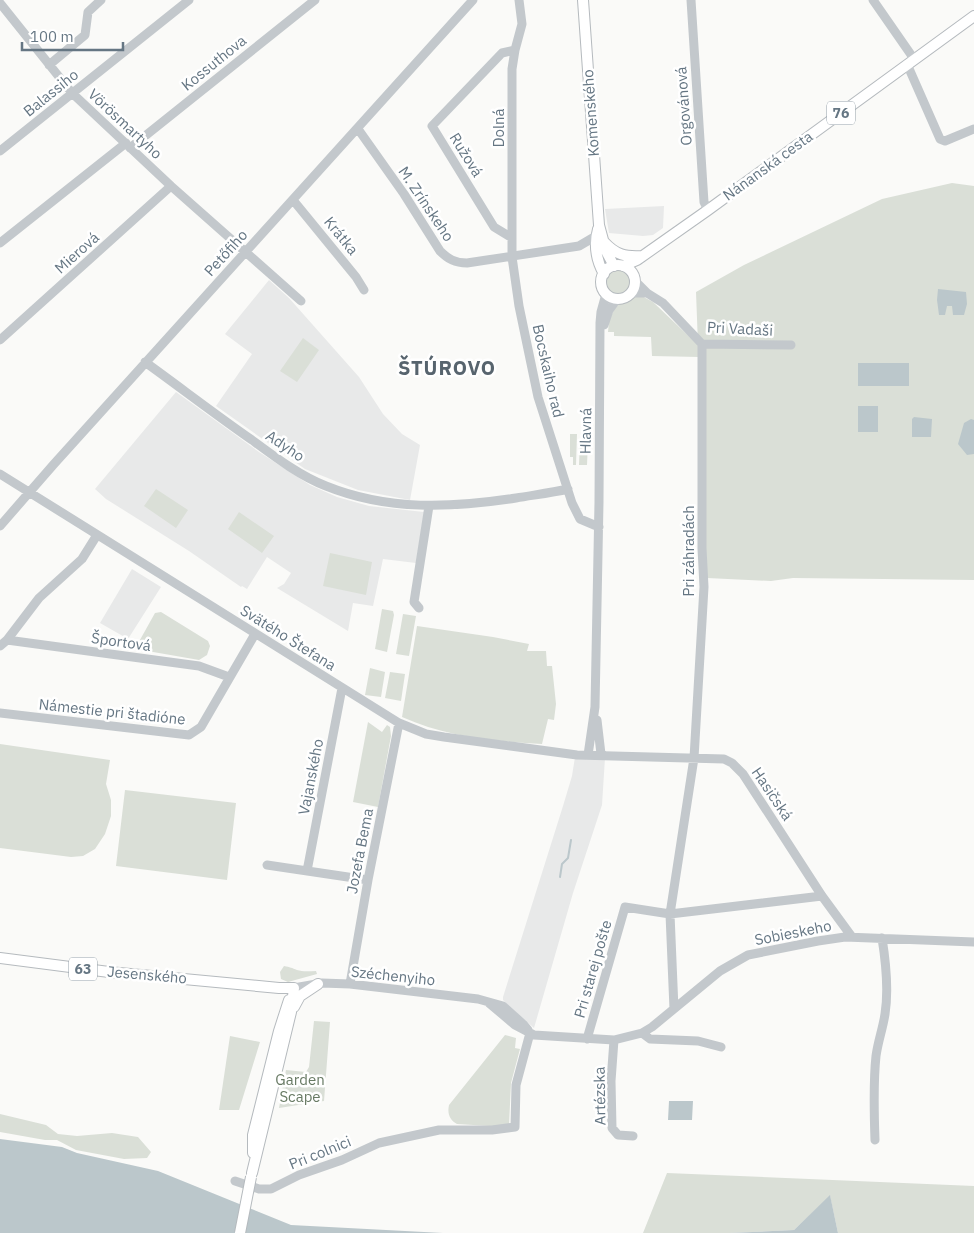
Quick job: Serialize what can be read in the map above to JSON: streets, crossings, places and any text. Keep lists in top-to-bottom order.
{
  "streets": {
    "main road": [
      "Komenského",
      "76",
      "Nánanská cesta",
      "63",
      "Jesenského"
    ],
    "street": [
      "Kossuthova",
      "Balassiho",
      "Orgovánová",
      "Vörösmartyho",
      "Dolná",
      "Ružová",
      "M. Zrínskeho",
      "Krátka",
      "Mierová",
      "Petőfiho",
      "Pri Vadaši",
      "Bocskaiho rad",
      "Hlavná",
      "Adyho",
      "Pri záhradách",
      "Svätého Štefana",
      "Športová",
      "Námestie pri štadióne",
      "Vajanského",
      "Hasičská",
      "Jozefa Bema",
      "Sobieskeho",
      "Pri starej pošte",
      "Széchenyiho",
      "Artézska",
      "Pri colnici"
    ]
  },
  "crossings": [
    ["Kossuthova", "Vörösmartyho"],
    ["Balassiho", "Vörösmartyho"],
    ["Orgovánová", "Nánanská cesta"],
    ["Komenského", "76"],
    ["Komenského", "Pri Vadaši"],
    ["Komenského", "Hlavná"],
    ["76", "Nánanská cesta"],
    ["76", "Pri Vadaši"],
    ["76", "Hlavná"],
    ["Vörösmartyho", "Mierová"],
    ["Vörösmartyho", "Petőfiho"],
    ["Dolná", "Ružová"],
    ["Dolná", "M. Zrínskeho"],
    ["Dolná", "Bocskaiho rad"],
    ["M. Zrínskeho", "Petőfiho"],
    ["M. Zrínskeho", "Bocskaiho rad"],
    ["Krátka", "Petőfiho"],
    ["Petőfiho", "Adyho"],
    ["Petőfiho", "Svätého Štefana"],
    ["Pri Vadaši", "Hlavná"],
    ["Pri Vadaši", "Pri záhradách"],
    ["Bocskaiho rad", "Adyho"],
    ["Hlavná", "Svätého Štefana"],
    ["Hlavná", "Hasičská"],
    ["Pri záhradách", "Hasičská"],
    ["Pri záhradách", "Sobieskeho"],
    ["Pri záhradách", "Pri starej pošte"],
    ["Svätého Štefana", "Námestie pri štadióne"],
    ["Svätého Štefana", "Vajanského"],
    ["Svätého Štefana", "Hasičská"],
    ["Svätého Štefana", "Jozefa Bema"],
    ["Športová", "Námestie pri štadióne"],
    ["Hasičská", "Sobieskeho"],
    ["Jozefa Bema", "Széchenyiho"],
    ["Sobieskeho", "Pri starej pošte"],
    ["Sobieskeho", "Széchenyiho"],
    ["Sobieskeho", "Artézska"],
    ["Sobieskeho", "Pri colnici"],
    ["Jesenského", "Széchenyiho"]
  ],
  "districts": ["ŠTÚROVO"],
  "parks": ["Garden Scape"],
  "scale_bar": "100 m"
}
